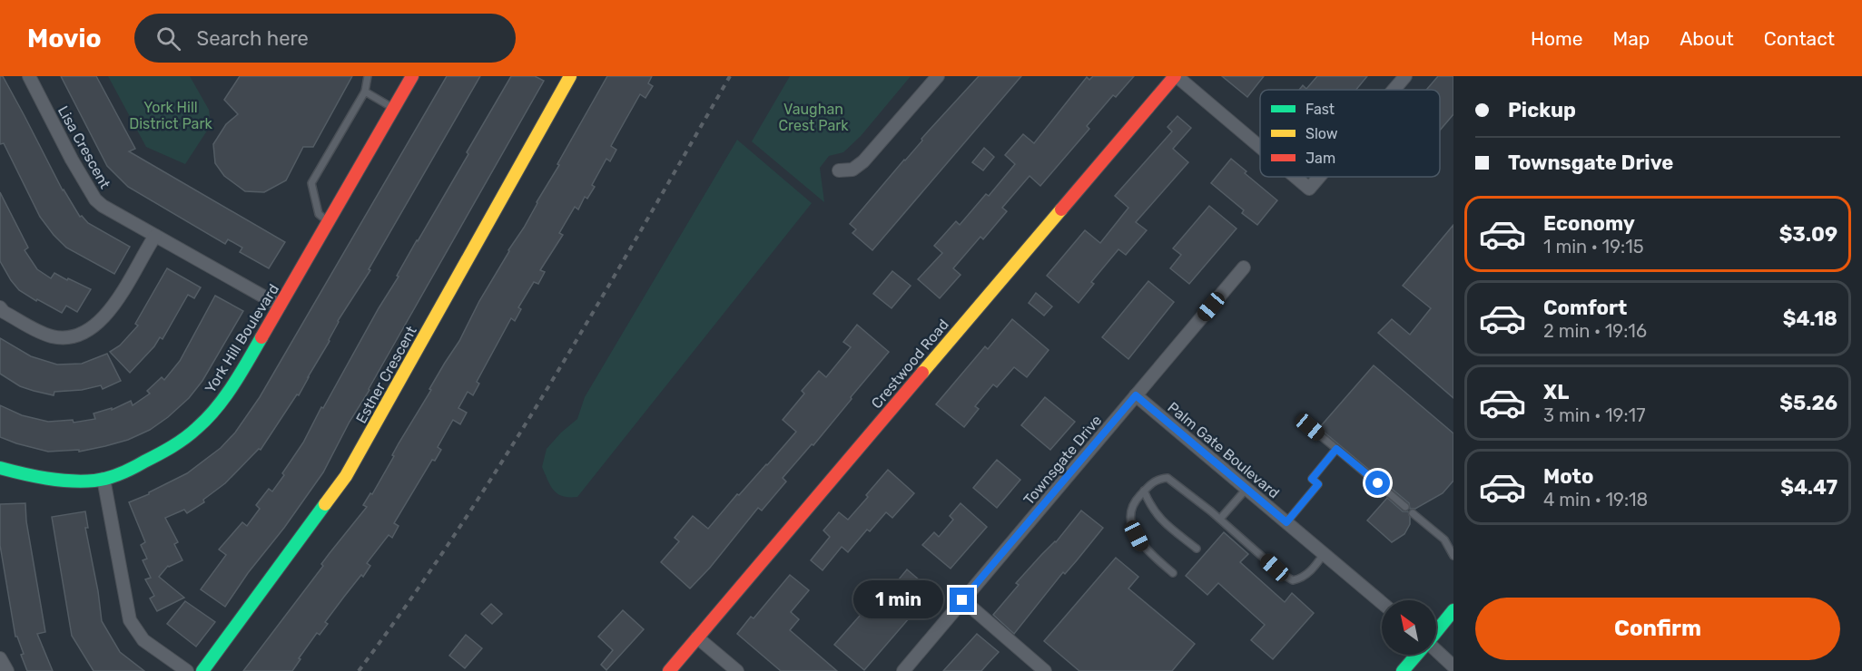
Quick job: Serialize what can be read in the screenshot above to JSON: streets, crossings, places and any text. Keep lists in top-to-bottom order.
{
  "streets": {
    "street": [
      "Lisa Crescent",
      "York Hill Boulevard",
      "Crestwood Road",
      "Esther Crescent",
      "Palm Gate Boulevard",
      "Townsgate Drive"
    ]
  },
  "crossings": [
    ["Lisa Crescent", "York Hill Boulevard"],
    ["Palm Gate Boulevard", "Townsgate Drive"]
  ],
  "parks": ["York Hill District Park", "Vaughan Crest Park"],
  "legend": ["Fast", "Slow", "Jam"],
  "north": "top left",
  "page": {
    "header": "Movio",
    "search": "Search here",
    "nav": [
      "Home",
      "Map",
      "About",
      "Contact"
    ],
    "banner": ["Pickup", "Townsgate Drive"],
    "list": [
      {
        "name": "Economy",
        "note": "1 min · 19:15",
        "value": "$3.09"
      },
      {
        "name": "Comfort",
        "note": "2 min · 19:16",
        "value": "$4.18"
      },
      {
        "name": "XL",
        "note": "3 min · 19:17",
        "value": "$5.26"
      },
      {
        "name": "Moto",
        "note": "4 min · 19:18",
        "value": "$4.47"
      }
    ],
    "bubble": "1 min",
    "buttons": "Confirm"
  }
}
